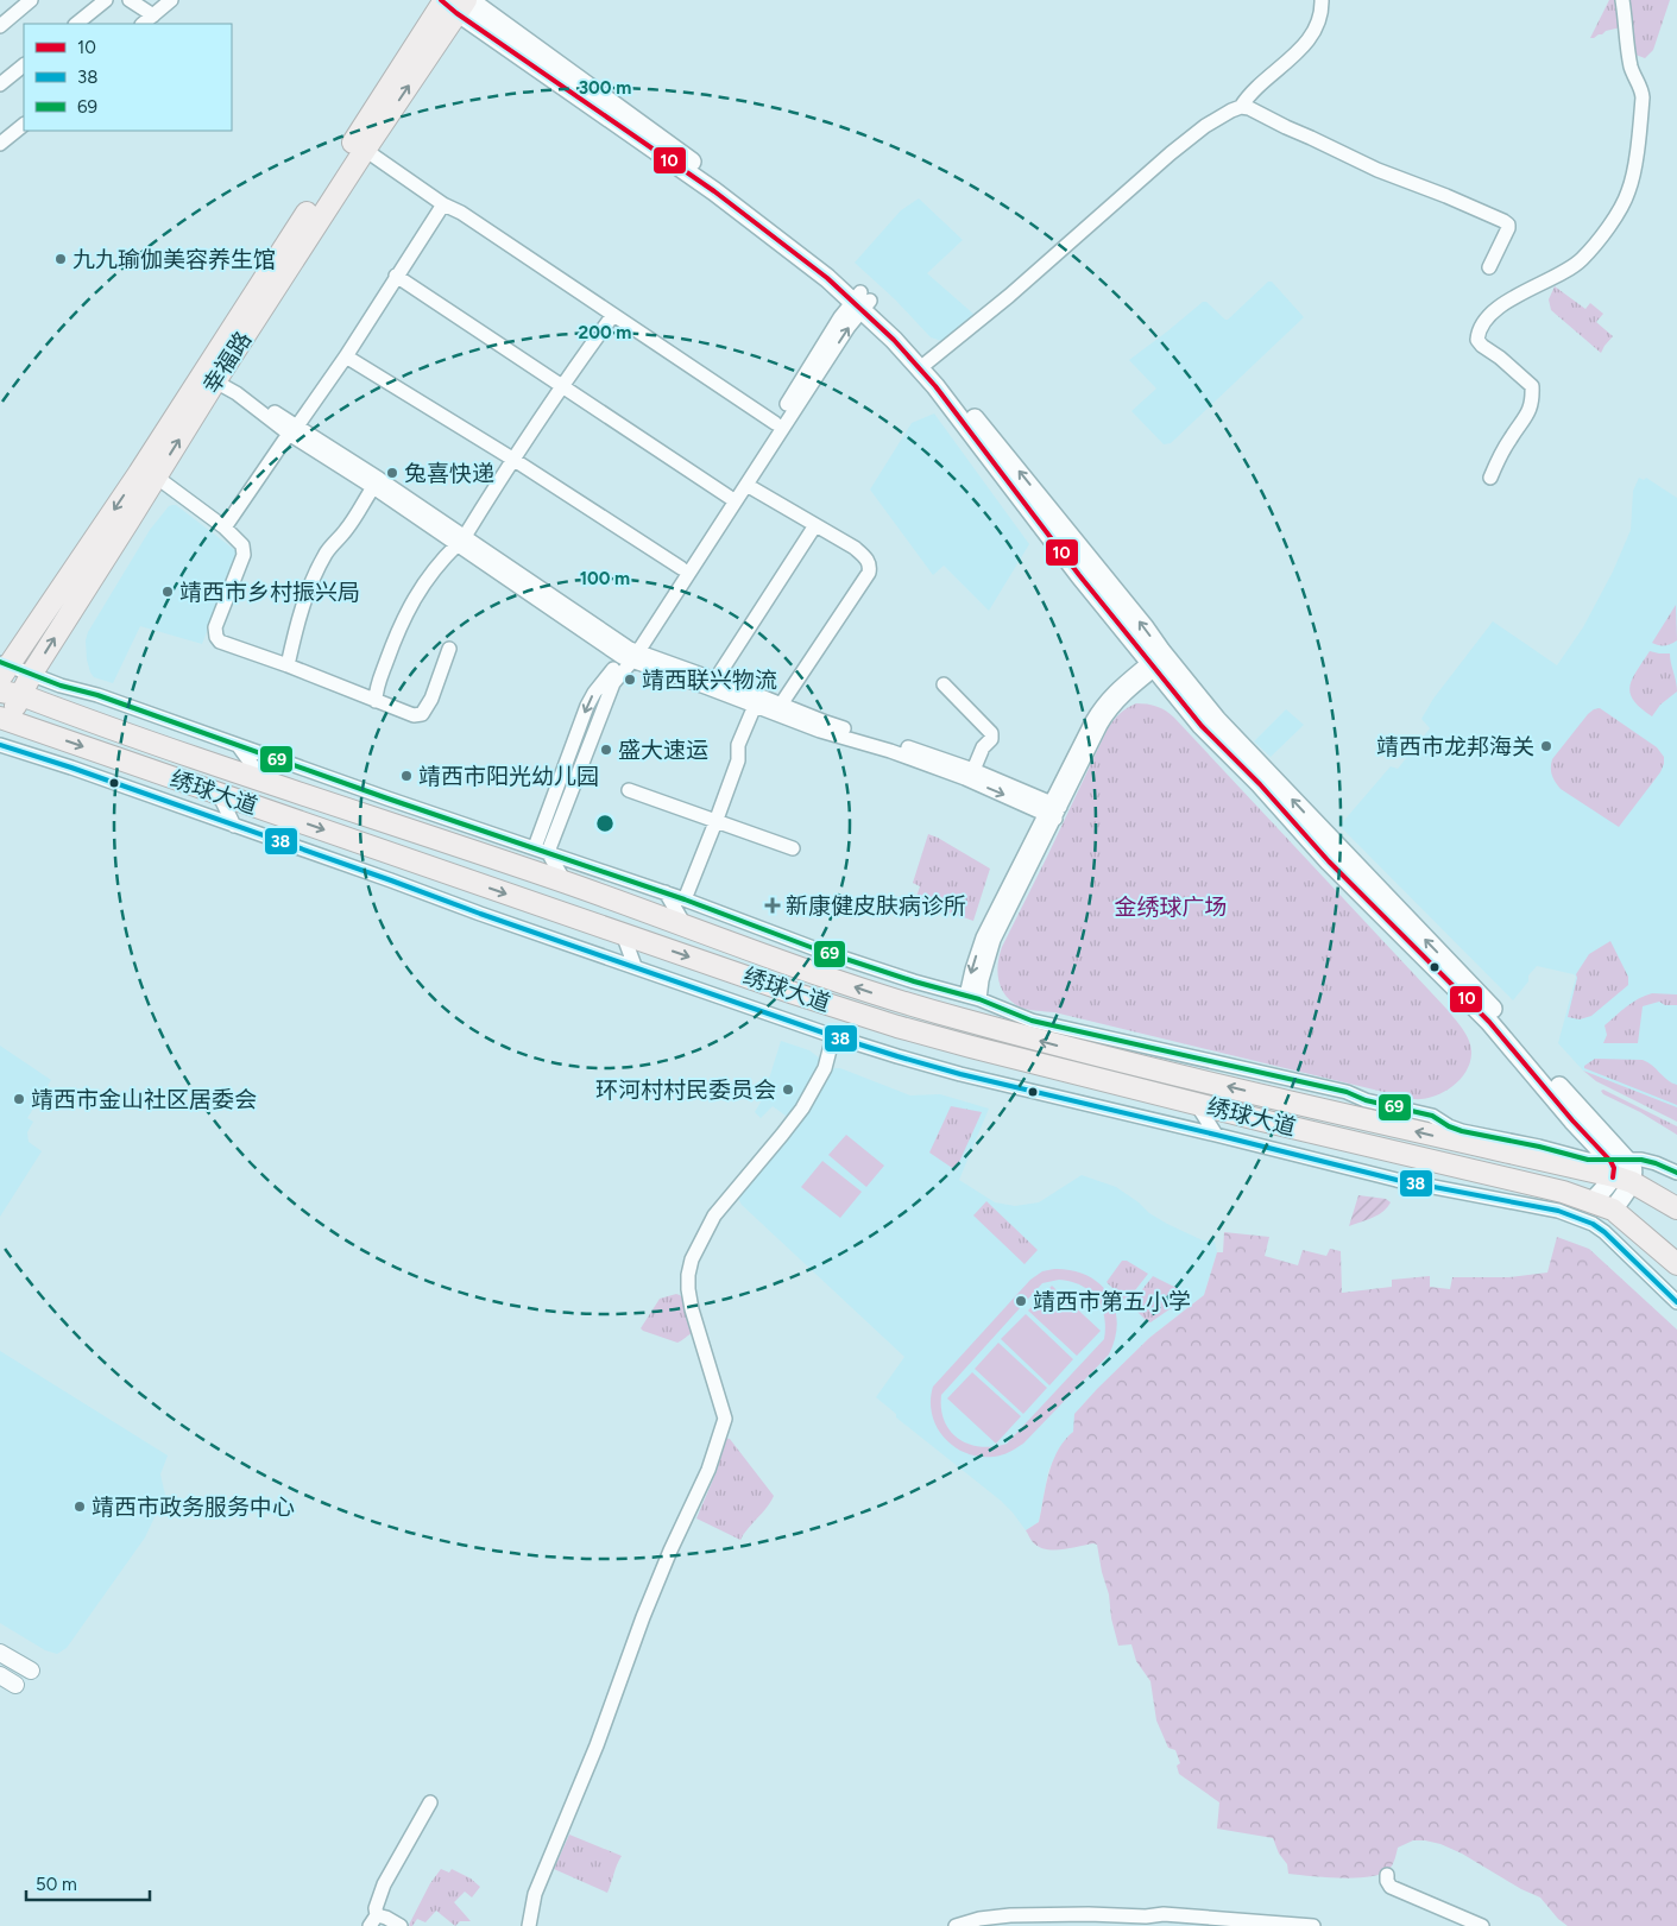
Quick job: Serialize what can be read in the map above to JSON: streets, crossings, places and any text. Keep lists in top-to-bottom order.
{
  "streets": {
    "main road": ["幸福路", "绣球大道"]
  },
  "crossings": [
    ["幸福路", "绣球大道"]
  ],
  "parks": ["金绣球广场"],
  "places": {
    "other": [
      "九九瑜伽美容养生馆",
      "兔喜快递",
      "靖西市乡村振兴局",
      "靖西联兴物流",
      "靖西市龙邦海关",
      "盛大速运",
      "靖西市阳光幼儿园",
      "环河村村民委员会",
      "靖西市金山社区居委会",
      "靖西市第五小学",
      "靖西市政务服务中心"
    ],
    "health": ["新康健皮肤病诊所"]
  },
  "lines": ["transit line 10", "transit line 69", "transit line 38"],
  "legend": ["10", "38", "69"],
  "scale_bar": "50 m",
  "rings": ["300 m", "200 m", "100 m"]
}
